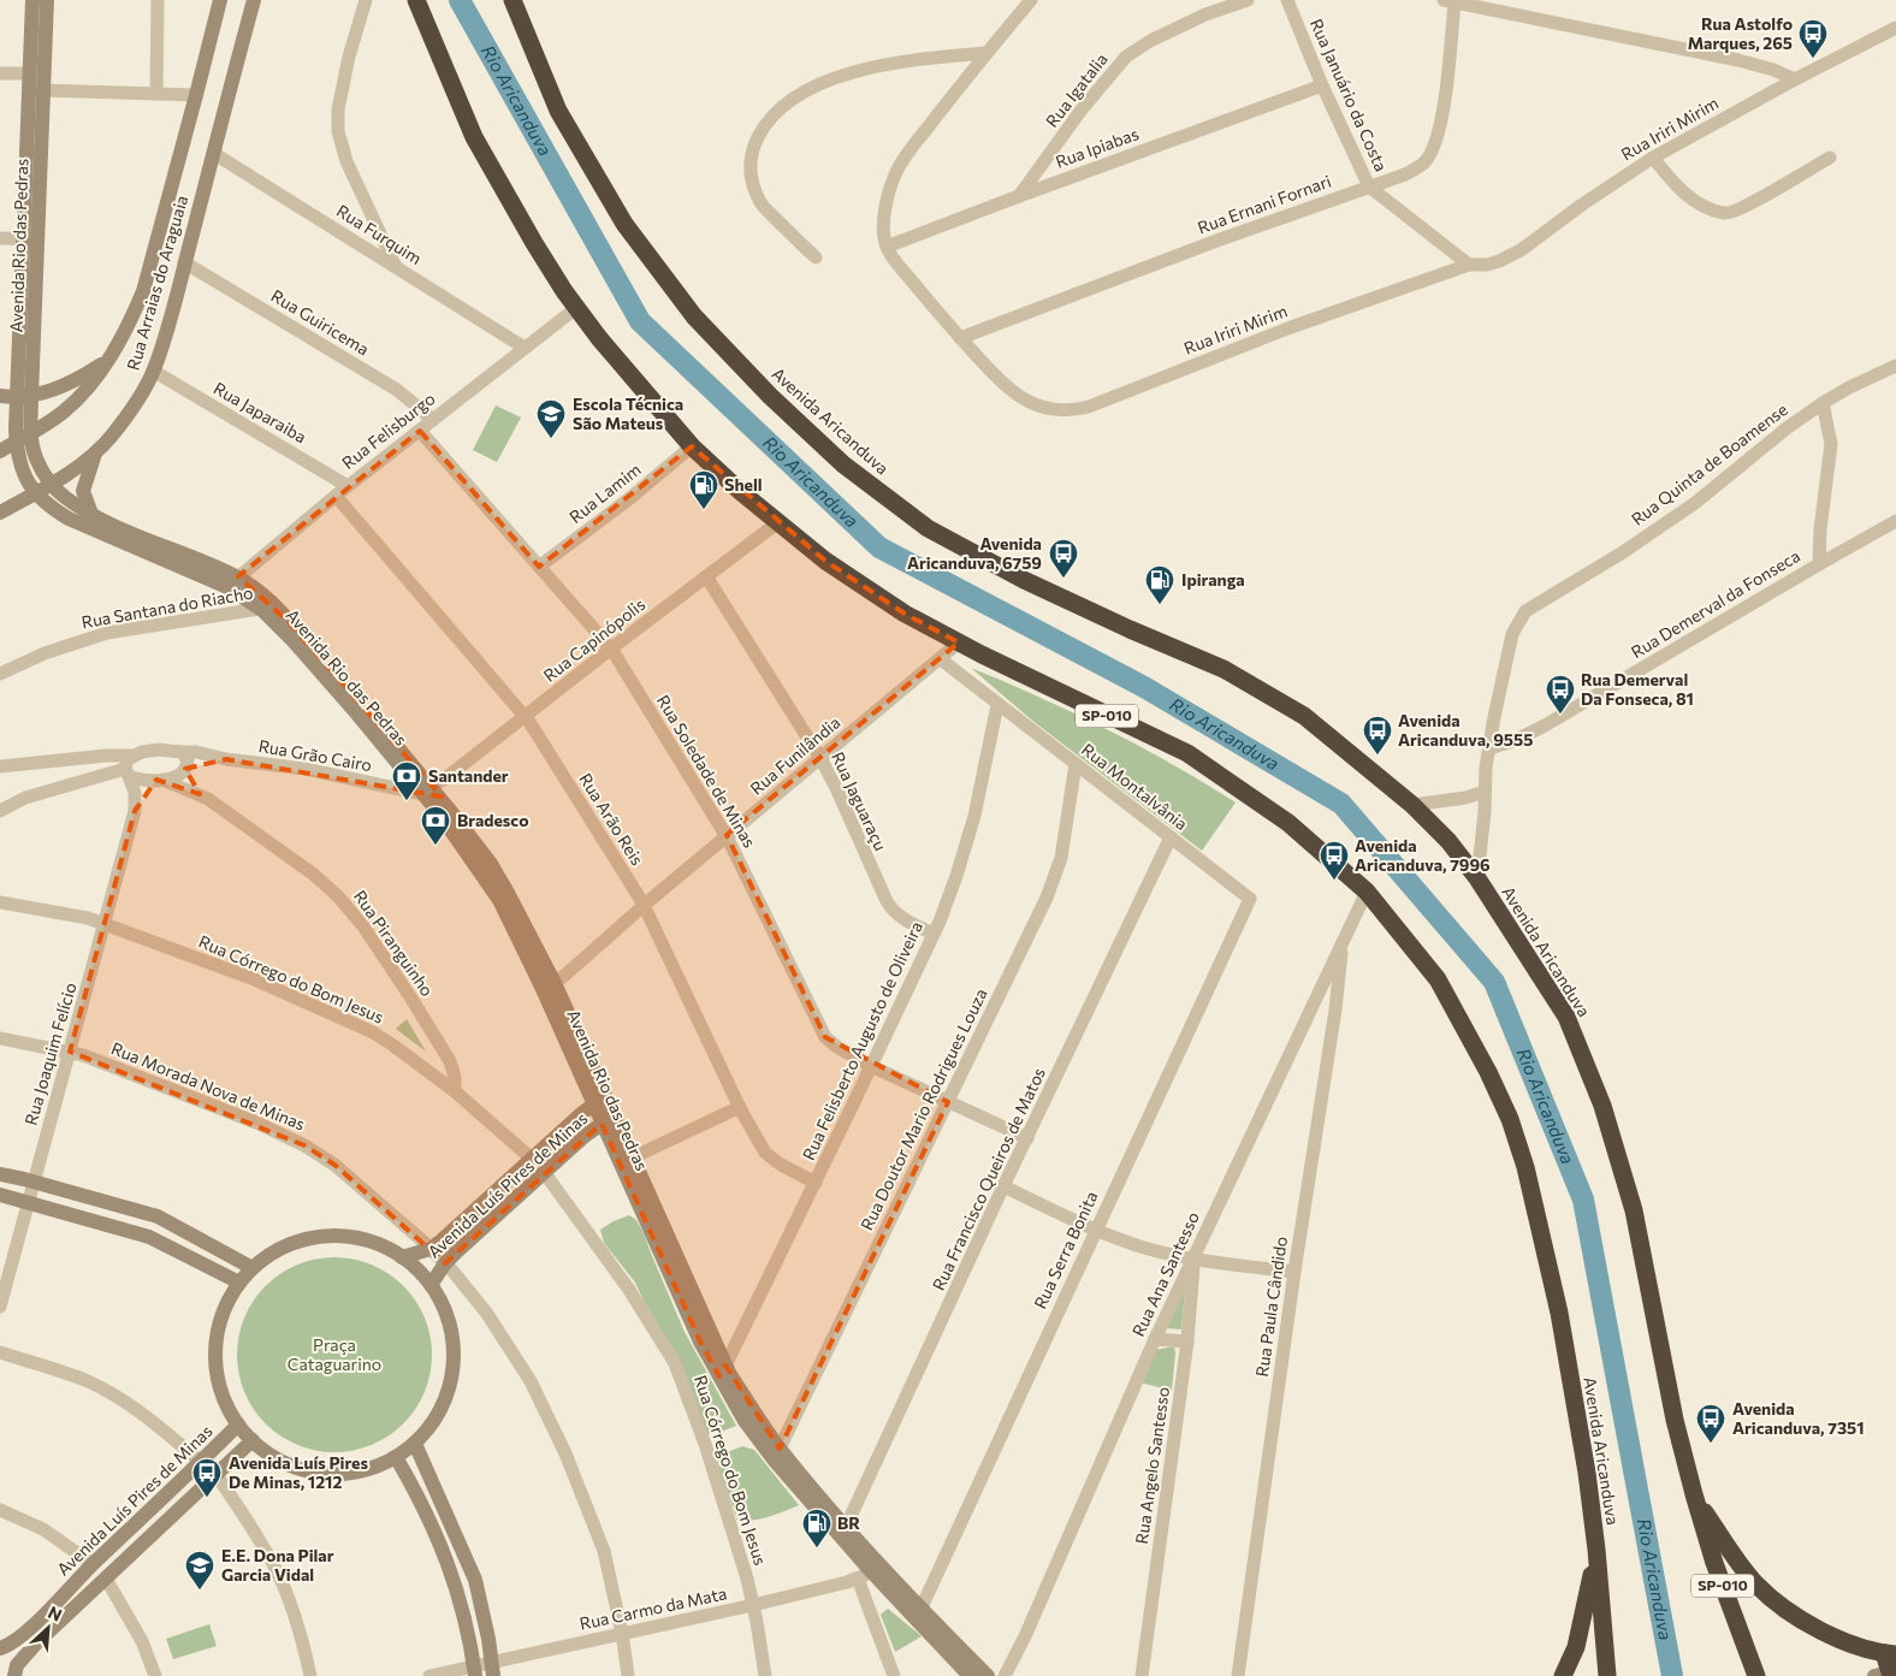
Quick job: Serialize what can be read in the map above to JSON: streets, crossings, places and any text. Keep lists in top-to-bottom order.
{
  "streets": {
    "highway": ["Avenida Aricanduva", "SP-010"],
    "main road": ["Avenida Rio das Pedras", "Rua Arraias do Araguaia", "Avenida Luís Pires de Minas"],
    "street": [
      "Rua Igatalia",
      "Rua Januário da Costa",
      "Rua Iriri Mirim",
      "Rua Ipiabas",
      "Rua Ernani Fornari",
      "Rua Furquim",
      "Rua Guiricema",
      "Rua Japaraiba",
      "Rua Felisburgo",
      "Rua Quinta de Boamense",
      "Rua Lamim",
      "Rua Demerval da Fonseca",
      "Rua Santana do Riacho",
      "Rua Capinópolis",
      "Rua Grão Cairo",
      "Rua Funilândia",
      "Rua Soledade de Minas",
      "Rua Montalvânia",
      "Rua Jaguaraçu",
      "Rua Arão Reis",
      "Rua Piranguinho",
      "Rua Córrego do Bom Jesus",
      "Rua Felisberto Augusto de Oliveira",
      "Rua Joaquim Felício",
      "Rua Morada Nova de Minas",
      "Rua Doutor Mario Rodrigues Louza",
      "Rua Francisco Queiros de Matos",
      "Rua Serra Bonita",
      "Rua Ana Santesso",
      "Rua Paula Cândido",
      "Rua Angelo Santesso",
      "Rua Carmo da Mata"
    ]
  },
  "crossings": [
    ["Rua Igatalia", "Rua Ipiabas"],
    ["Rua Januário da Costa", "Rua Iriri Mirim"],
    ["Rua Januário da Costa", "Rua Ipiabas"],
    ["Rua Januário da Costa", "Rua Ernani Fornari"],
    ["Rua Iriri Mirim", "Rua Ipiabas"],
    ["Rua Iriri Mirim", "Rua Ernani Fornari"],
    ["Rua Furquim", "Rua Arraias do Araguaia"],
    ["Rua Furquim", "Rua Felisburgo"],
    ["Avenida Rio das Pedras", "Rua Arraias do Araguaia"],
    ["Avenida Rio das Pedras", "Rua Felisburgo"],
    ["Avenida Rio das Pedras", "Rua Santana do Riacho"],
    ["Avenida Rio das Pedras", "Rua Capinópolis"],
    ["Avenida Rio das Pedras", "Rua Grão Cairo"],
    ["Avenida Rio das Pedras", "Rua Funilândia"],
    ["Avenida Rio das Pedras", "Rua Felisberto Augusto de Oliveira"],
    ["Avenida Rio das Pedras", "Rua Doutor Mario Rodrigues Louza"],
    ["Avenida Rio das Pedras", "Rua Francisco Queiros de Matos"],
    ["Avenida Rio das Pedras", "Avenida Luís Pires de Minas"],
    ["Avenida Rio das Pedras", "Rua Serra Bonita"],
    ["Avenida Rio das Pedras", "Rua Carmo da Mata"],
    ["Rua Arraias do Araguaia", "Rua Guiricema"],
    ["Rua Arraias do Araguaia", "Rua Japaraiba"],
    ["Rua Guiricema", "Rua Felisburgo"],
    ["Rua Japaraiba", "Rua Felisburgo"],
    ["Avenida Aricanduva", "Rua Felisburgo"],
    ["Avenida Aricanduva", "Rua Lamim"],
    ["Avenida Aricanduva", "Rua Capinópolis"],
    ["Avenida Aricanduva", "Rua Funilândia"],
    ["Avenida Aricanduva", "Rua Ana Santesso"],
    ["Rua Felisburgo", "Rua Soledade de Minas"],
    ["Rua Felisburgo", "Rua Arão Reis"],
    ["Rua Quinta de Boamense", "Rua Demerval da Fonseca"],
    ["Rua Lamim", "Rua Soledade de Minas"],
    ["Rua Capinópolis", "Rua Grão Cairo"],
    ["Rua Capinópolis", "Rua Soledade de Minas"],
    ["Rua Capinópolis", "Rua Jaguaraçu"],
    ["Rua Capinópolis", "Rua Arão Reis"],
    ["Rua Grão Cairo", "Rua Piranguinho"],
    ["Rua Grão Cairo", "Rua Joaquim Felício"],
    ["Rua Funilândia", "Rua Soledade de Minas"],
    ["Rua Funilândia", "Rua Montalvânia"],
    ["Rua Funilândia", "Rua Jaguaraçu"],
    ["Rua Funilândia", "Rua Arão Reis"],
    ["Rua Soledade de Minas", "Rua Felisberto Augusto de Oliveira"],
    ["Rua Soledade de Minas", "Rua Doutor Mario Rodrigues Louza"],
    ["Rua Soledade de Minas", "Rua Francisco Queiros de Matos"],
    ["Rua Montalvânia", "Rua Felisberto Augusto de Oliveira"],
    ["Rua Montalvânia", "Rua Doutor Mario Rodrigues Louza"],
    ["Rua Montalvânia", "Rua Francisco Queiros de Matos"],
    ["Rua Montalvânia", "Rua Serra Bonita"],
    ["Rua Jaguaraçu", "Rua Felisberto Augusto de Oliveira"],
    ["Rua Arão Reis", "Rua Felisberto Augusto de Oliveira"],
    ["Rua Piranguinho", "Rua Córrego do Bom Jesus"],
    ["Rua Piranguinho", "Rua Joaquim Felício"],
    ["Rua Córrego do Bom Jesus", "Rua Joaquim Felício"],
    ["Rua Córrego do Bom Jesus", "Avenida Luís Pires de Minas"],
    ["Rua Córrego do Bom Jesus", "Rua Carmo da Mata"],
    ["Rua Joaquim Felício", "Rua Morada Nova de Minas"],
    ["Rua Morada Nova de Minas", "Avenida Luís Pires de Minas"],
    ["Rua Morada Nova de Minas", "Rua Carmo da Mata"],
    ["Rua Ana Santesso", "Rua Paula Cândido"],
    ["Rua Ana Santesso", "Rua Angelo Santesso"]
  ],
  "water": ["Rio Aricanduva"],
  "parks": ["Praça Cataguarino"],
  "places": {
    "bus stop": [
      "Rua Astolfo Marques, 265",
      "Avenida Aricanduva, 6759",
      "Rua Demerval Da Fonseca, 81",
      "Avenida Aricanduva, 9555",
      "Avenida Aricanduva, 7996",
      "Avenida Aricanduva, 7351",
      "Avenida Luís Pires De Minas, 1212"
    ],
    "school or university": ["Escola Técnica São Mateus", "E.E. Dona Pilar Garcia Vidal"],
    "fuel station": ["Shell", "Ipiranga", "BR"],
    "bank": ["Santander", "Bradesco"]
  },
  "north": "top right"
}
